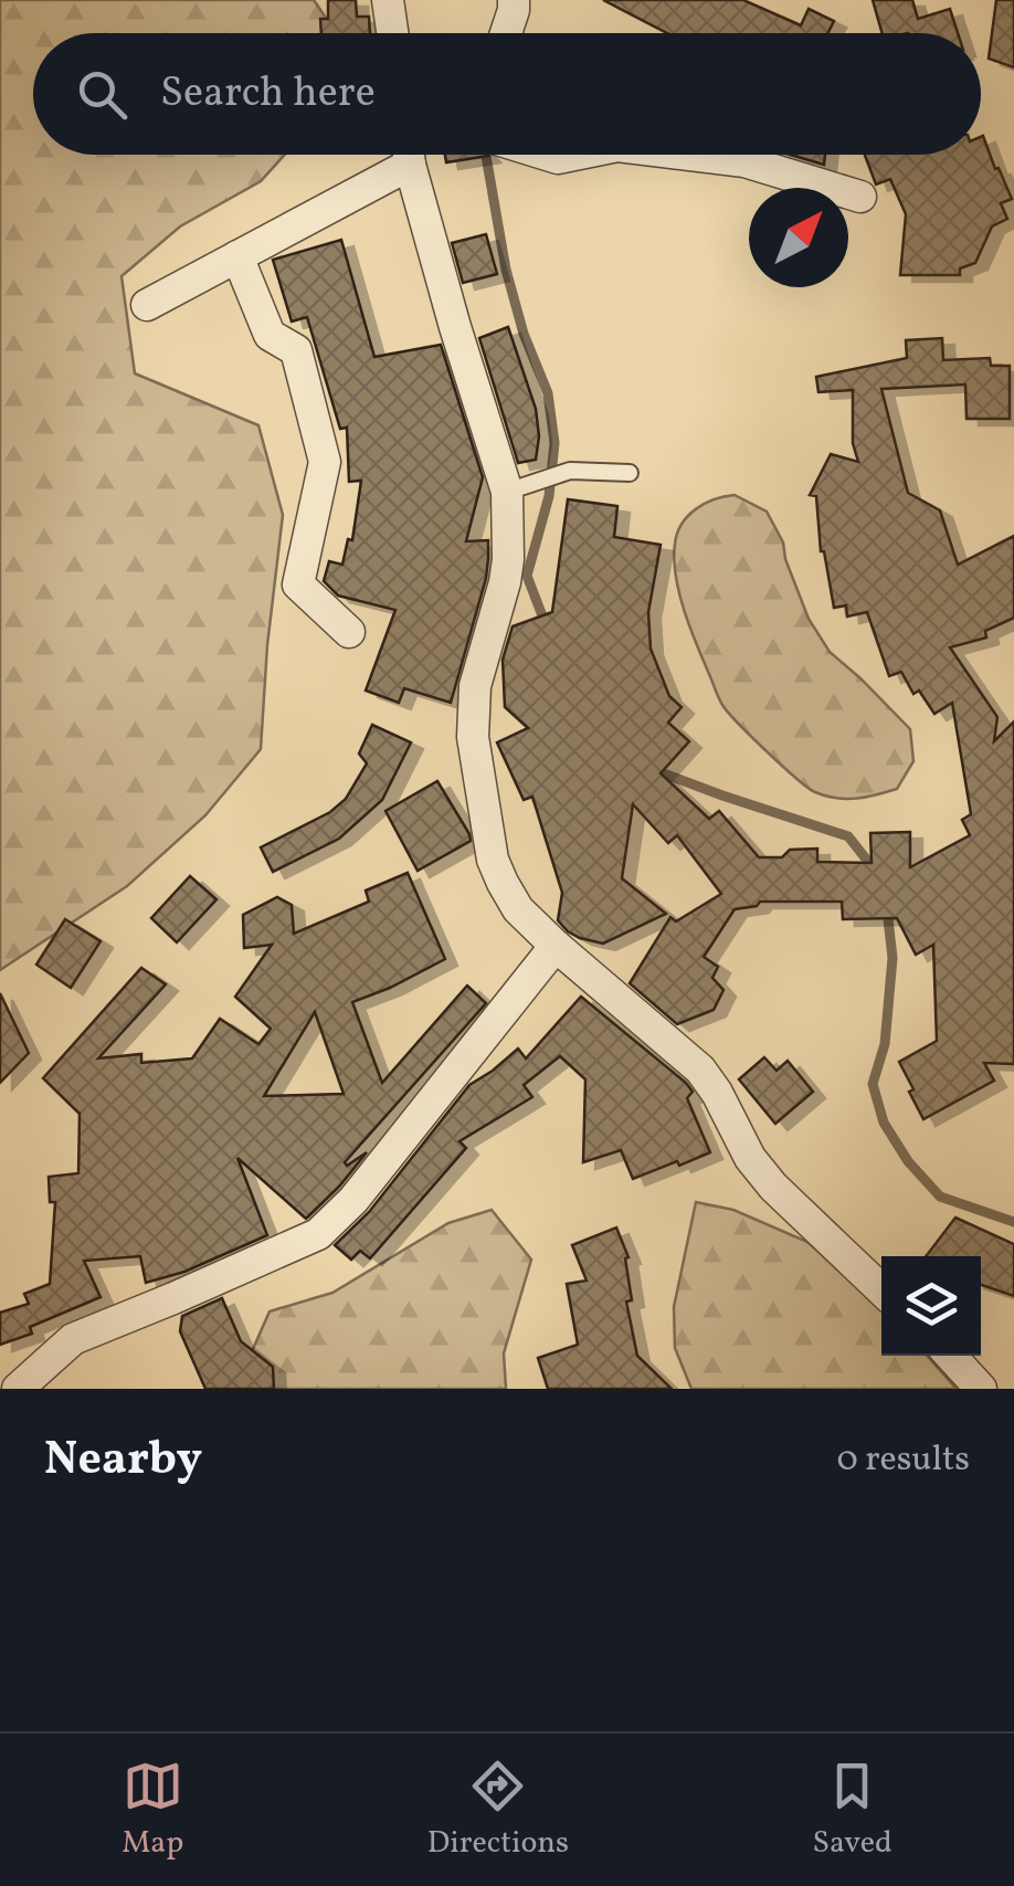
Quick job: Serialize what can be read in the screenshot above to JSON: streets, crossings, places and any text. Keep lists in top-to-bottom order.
{
  "north": "top right",
  "page": {
    "search": "Search here",
    "heading": ["Nearby", "0 results"],
    "nav": ["Map", "Directions", "Saved"]
  }
}
